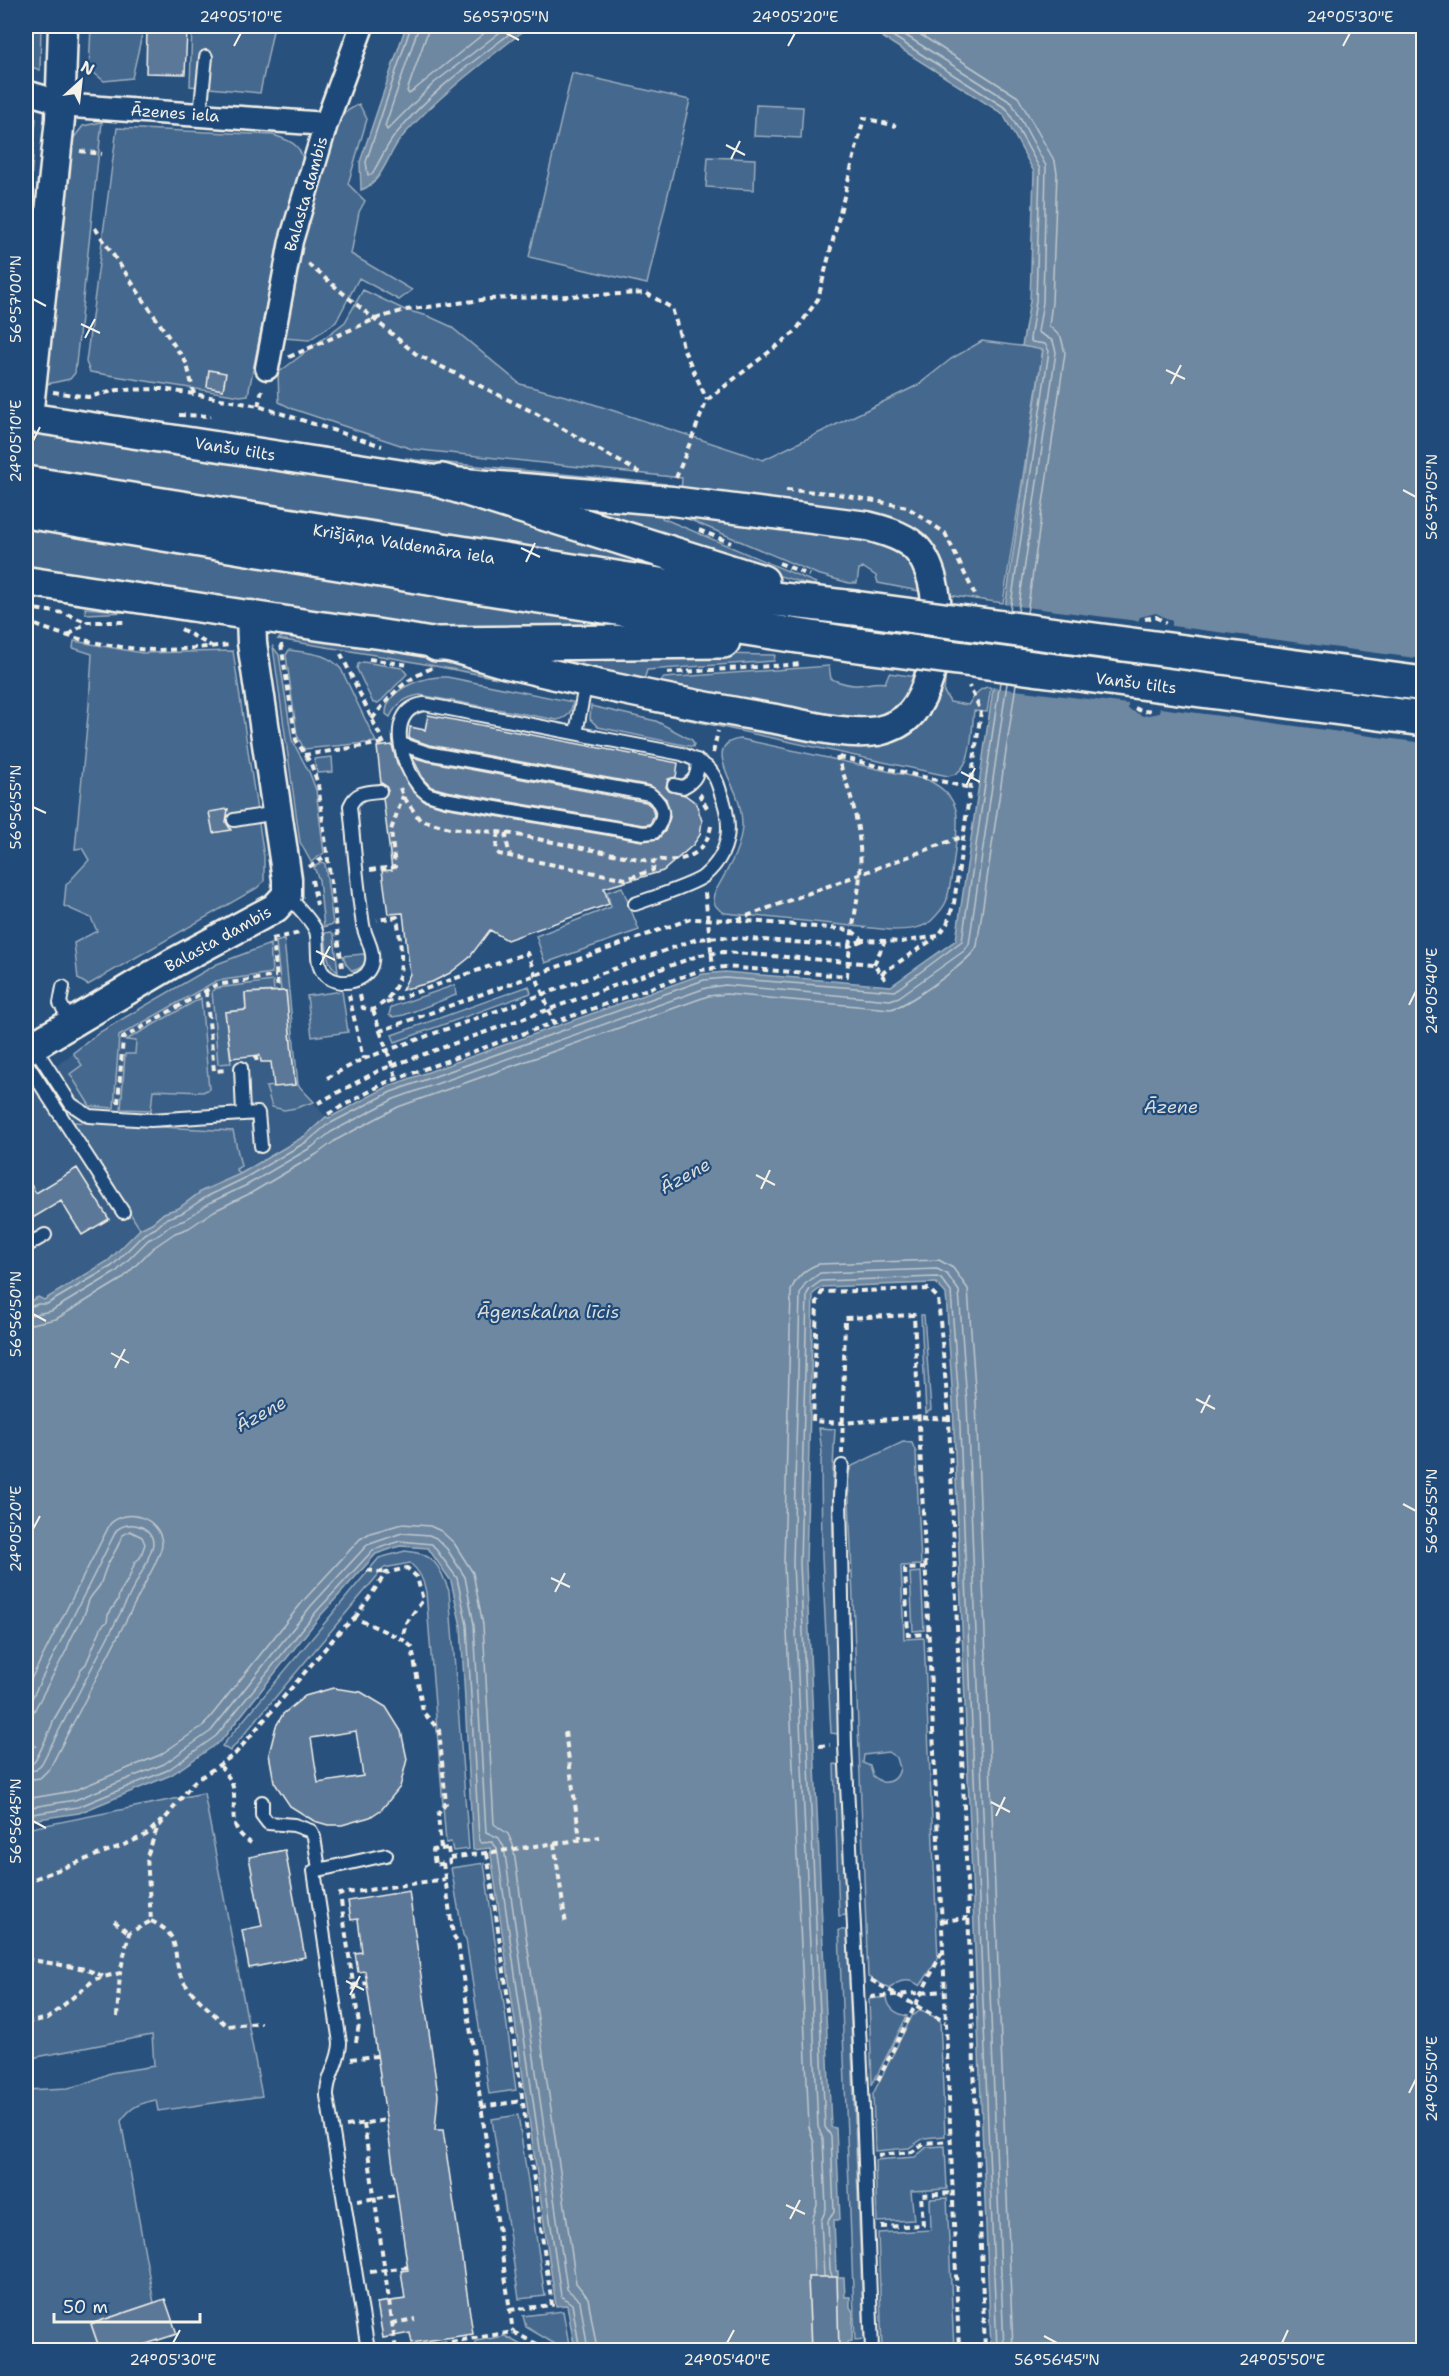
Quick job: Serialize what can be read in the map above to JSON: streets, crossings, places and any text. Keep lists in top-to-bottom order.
{
  "streets": {
    "main road": ["Vanšu tilts", "Krišjāņa Valdemāra iela"],
    "street": ["Āzenes iela", "Balasta dambis"]
  },
  "crossings": [
    ["Āzenes iela", "Balasta dambis"],
    ["Balasta dambis", "Vanšu tilts"],
    ["Vanšu tilts", "Krišjāņa Valdemāra iela"]
  ],
  "water": ["Āzene", "Āgenskalna līcis"],
  "scale_bar": "50 m",
  "north": "top right",
  "coordinates": [
    "24°05'10\"E",
    "56°57'05\"N",
    "24°05'20\"E",
    "24°05'30\"E",
    "56°57'00\"N",
    "56°56'55\"N",
    "24°05'40\"E",
    "56°56'50\"N",
    "56°56'45\"N",
    "24°05'50\"E"
  ]
}
